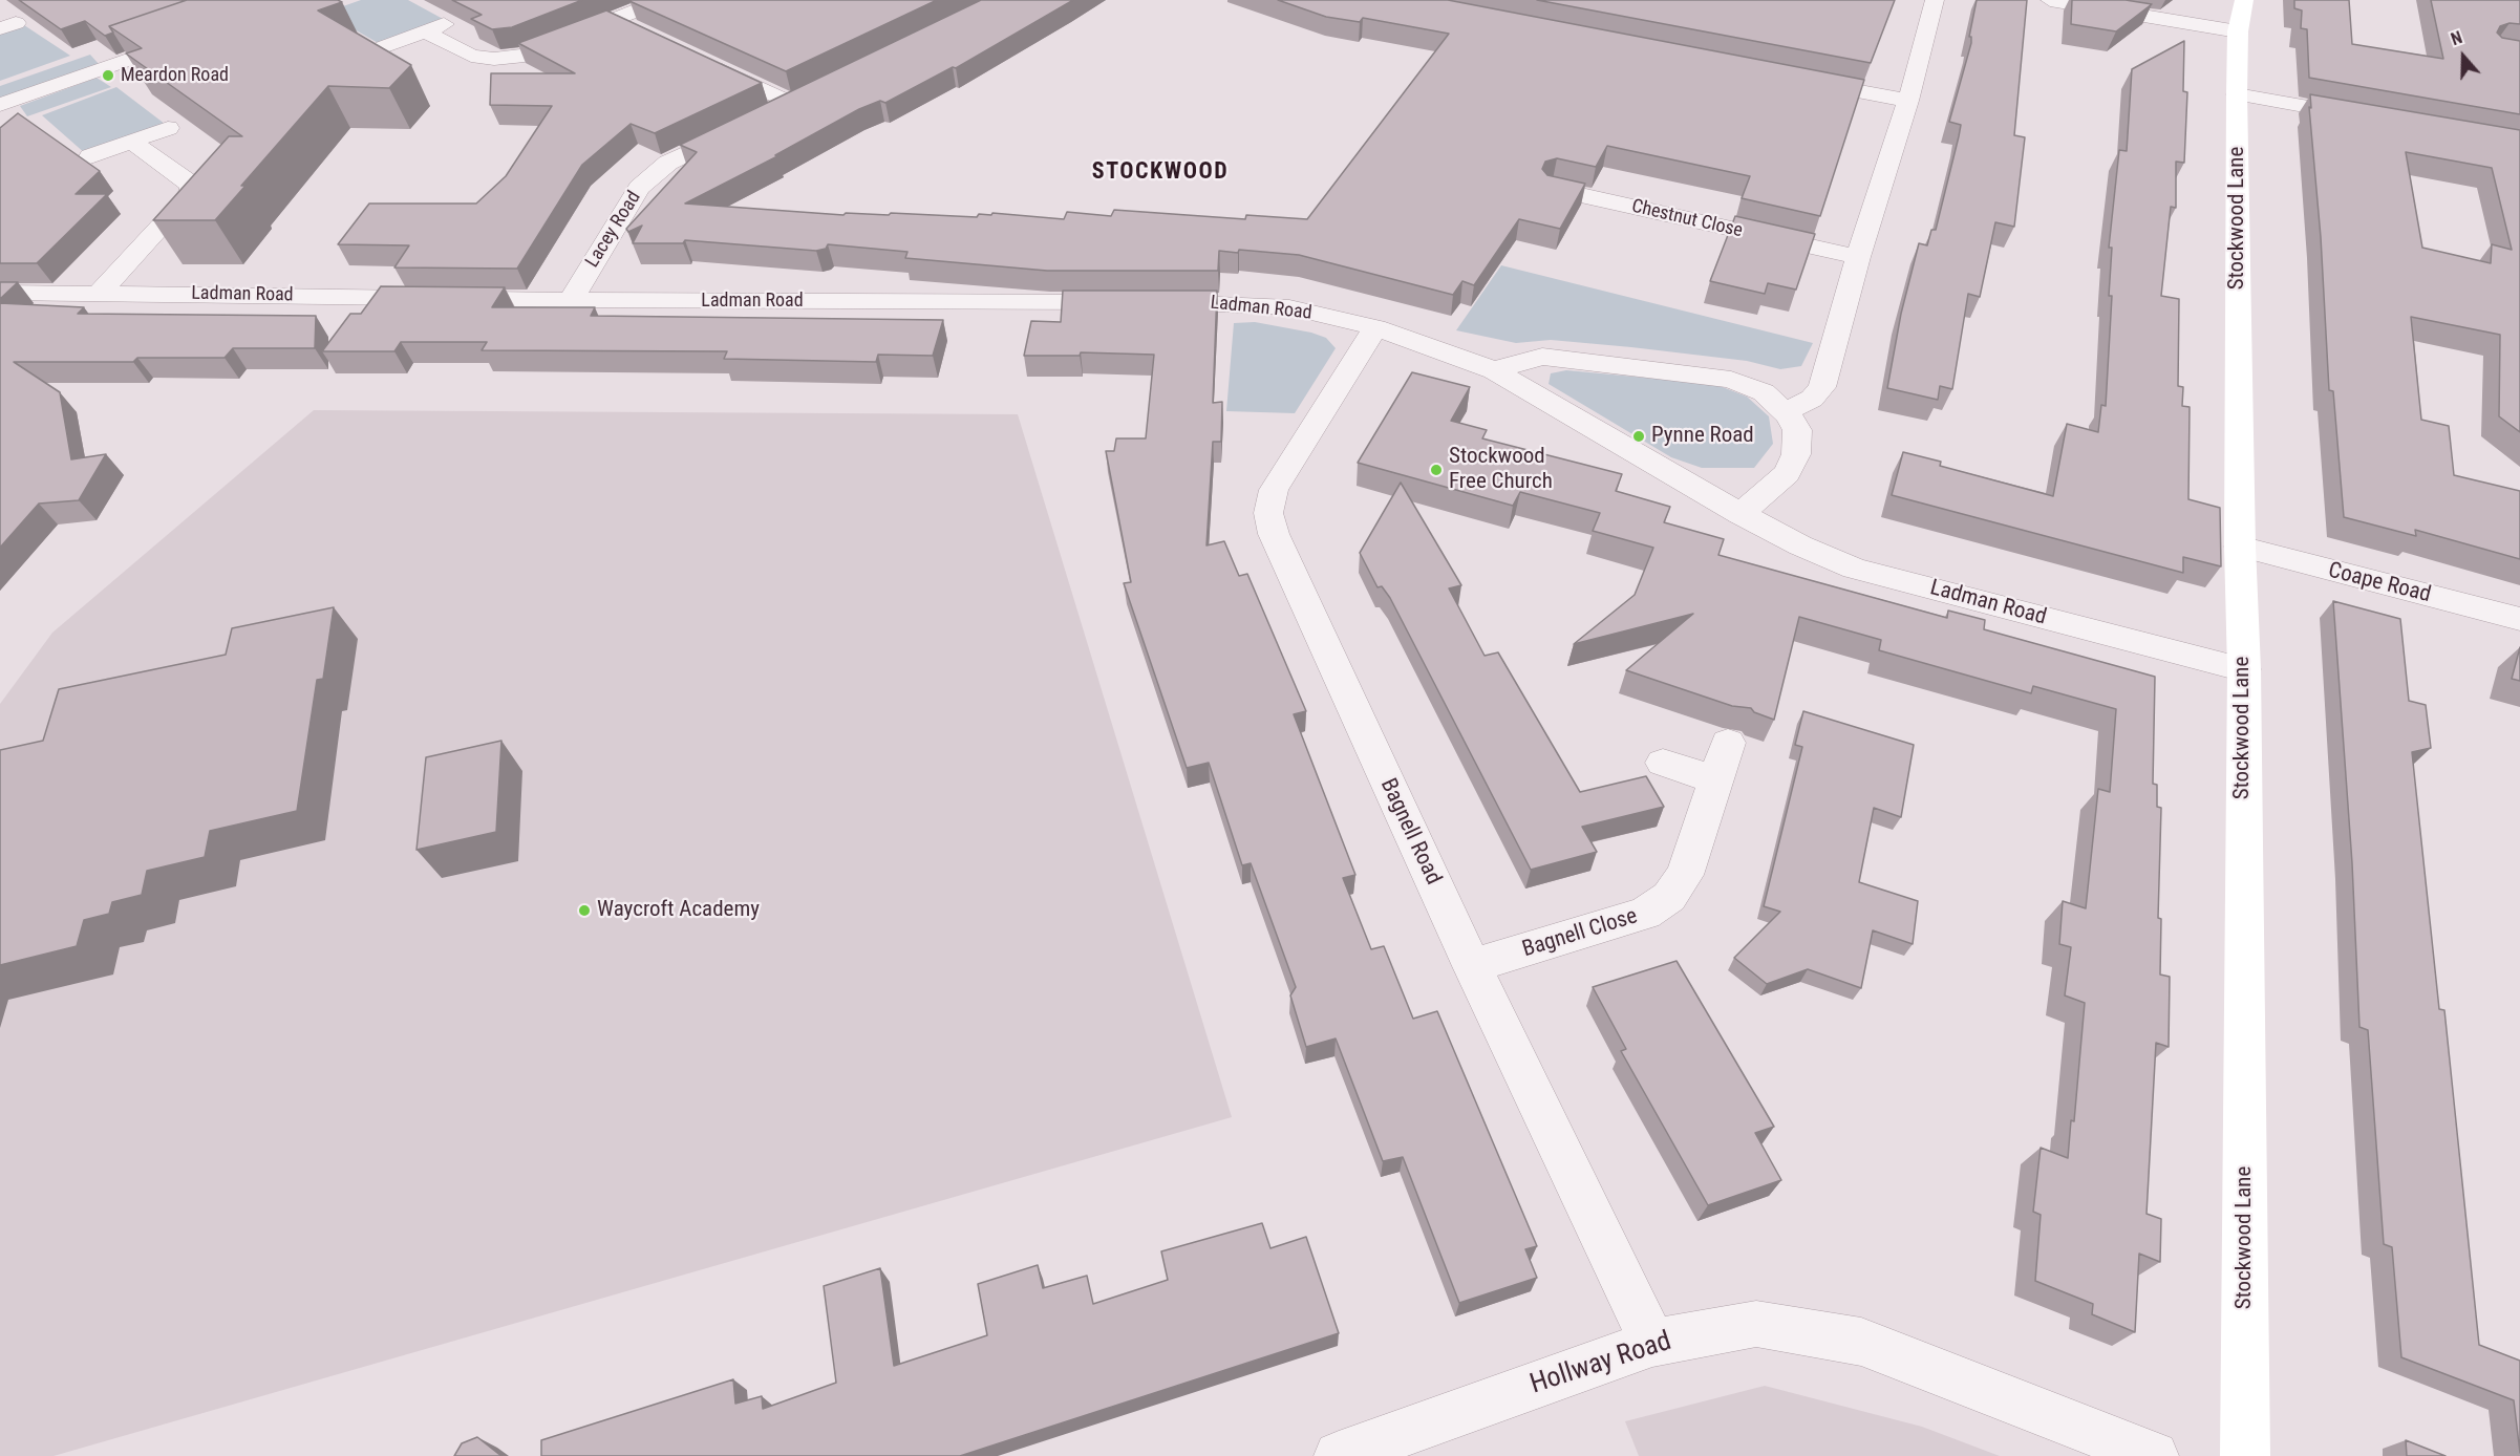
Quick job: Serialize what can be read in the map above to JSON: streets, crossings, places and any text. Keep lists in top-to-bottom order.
{
  "streets": {
    "street": [
      "Stockwood Lane",
      "Chestnut Close",
      "Lacey Road",
      "Ladman Road",
      "Coape Road",
      "Bagnell Road",
      "Bagnell Close",
      "Hollway Road"
    ]
  },
  "crossings": [
    ["Stockwood Lane", "Ladman Road"],
    ["Stockwood Lane", "Coape Road"],
    ["Lacey Road", "Ladman Road"],
    ["Ladman Road", "Bagnell Road"],
    ["Bagnell Road", "Bagnell Close"],
    ["Bagnell Road", "Hollway Road"]
  ],
  "districts": ["STOCKWOOD"],
  "places": [
    "Meardon Road",
    "Pynne Road",
    "Stockwood Free Church",
    "Waycroft Academy"
  ],
  "north": "top"
}
